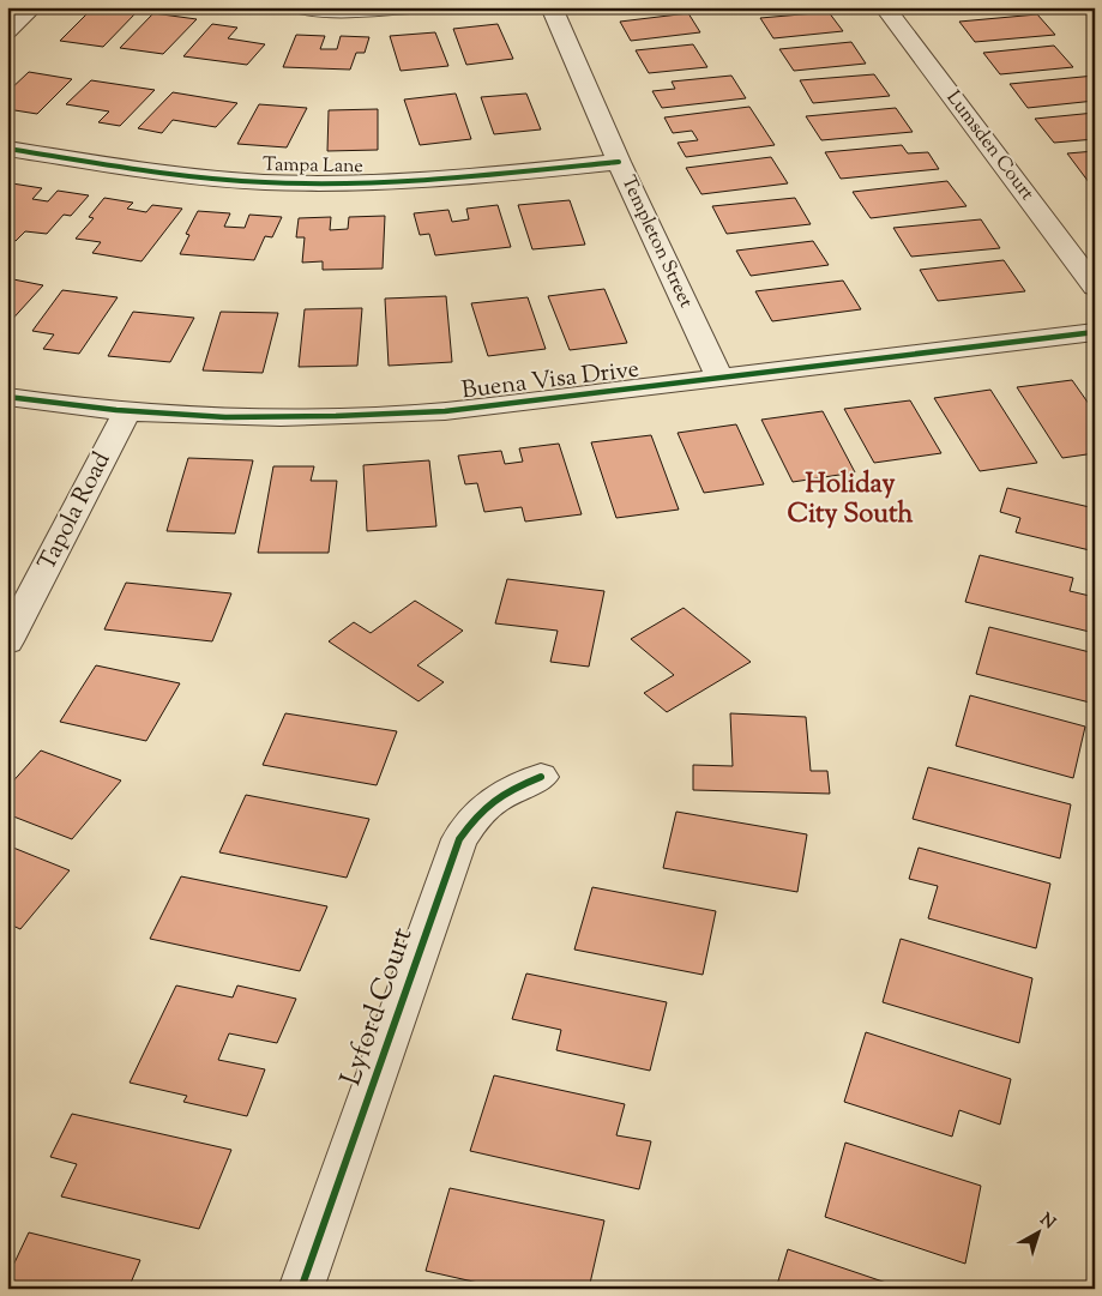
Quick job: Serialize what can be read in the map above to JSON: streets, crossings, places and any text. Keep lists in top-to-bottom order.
{
  "streets": {
    "street": [
      "Lumsden Court",
      "Tampa Lane",
      "Templeton Street",
      "Buena Visa Drive",
      "Tapola Road",
      "Lyford Court"
    ]
  },
  "crossings": [
    ["Tampa Lane", "Templeton Street"],
    ["Templeton Street", "Buena Visa Drive"],
    ["Buena Visa Drive", "Tapola Road"]
  ],
  "districts": ["Holiday City South"],
  "north": "top right"
}
